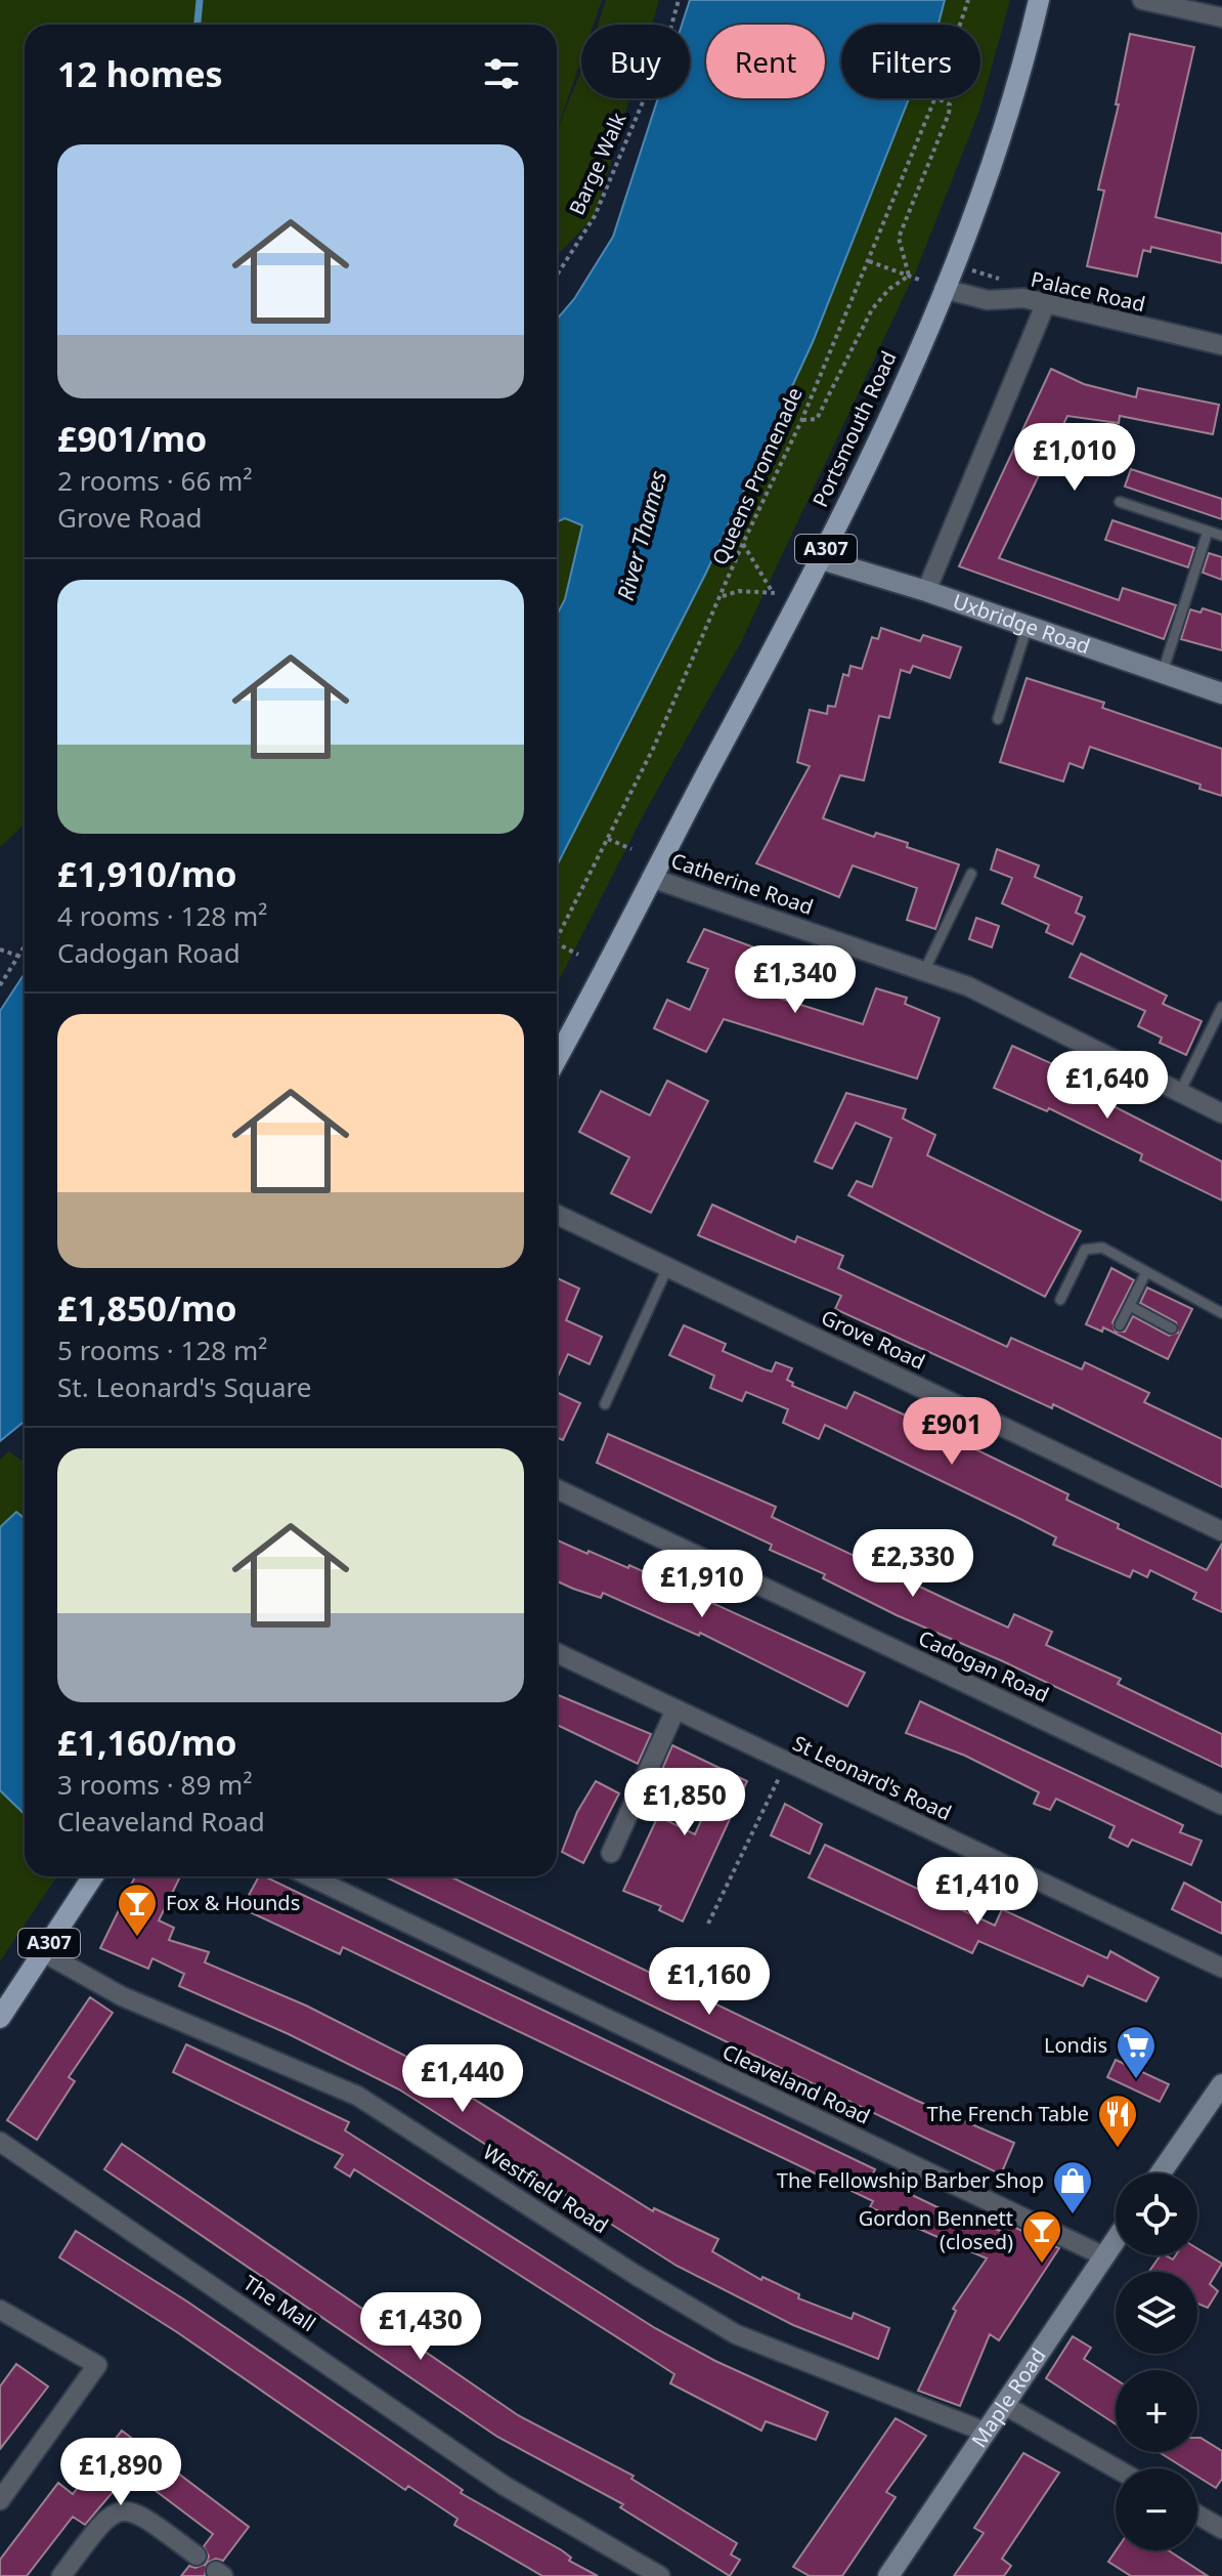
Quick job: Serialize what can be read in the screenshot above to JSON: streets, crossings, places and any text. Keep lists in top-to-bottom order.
{
  "streets": {
    "main road": ["Portsmouth Road", "A307"],
    "street": [
      "Palace Road",
      "Uxbridge Road",
      "Catherine Road",
      "Grove Road",
      "Cadogan Road",
      "St Leonard's Road",
      "Cleaveland Road",
      "Westfield Road",
      "The Mall",
      "Maple Road"
    ],
    "path": ["Barge Walk", "Queens Promenade"]
  },
  "crossings": [
    ["Palace Road", "Portsmouth Road"],
    ["Portsmouth Road", "Uxbridge Road"],
    ["Portsmouth Road", "Catherine Road"],
    ["A307", "Westfield Road"],
    ["Cleaveland Road", "Maple Road"],
    ["Westfield Road", "Maple Road"]
  ],
  "water": ["River Thames"],
  "places": {
    "bar": ["Fox & Hounds", "Gordon Bennett (closed)"],
    "supermarket": ["Londis"],
    "restaurant": ["The French Table"],
    "shop": ["The Fellowship Barber Shop"]
  },
  "page": {
    "chip": ["Buy", "Rent", "Filters"],
    "heading": "12 homes",
    "list": [
      {
        "name": "£901/mo",
        "note": "2 rooms · 66 m² · Grove Road"
      },
      {
        "name": "£1,910/mo",
        "note": "4 rooms · 128 m² · Cadogan Road"
      },
      {
        "name": "£1,850/mo",
        "note": "5 rooms · 128 m² · St. Leonard's Square"
      },
      {
        "name": "£1,160/mo",
        "note": "3 rooms · 89 m² · Cleaveland Road"
      }
    ],
    "price": [
      "£1,010",
      "£1,340",
      "£1,640",
      "£901",
      "£2,330",
      "£1,910",
      "£1,850",
      "£1,410",
      "£1,160",
      "£1,440",
      "£1,430",
      "£1,890"
    ],
    "map_buttons": ["+", "−"]
  }
}
